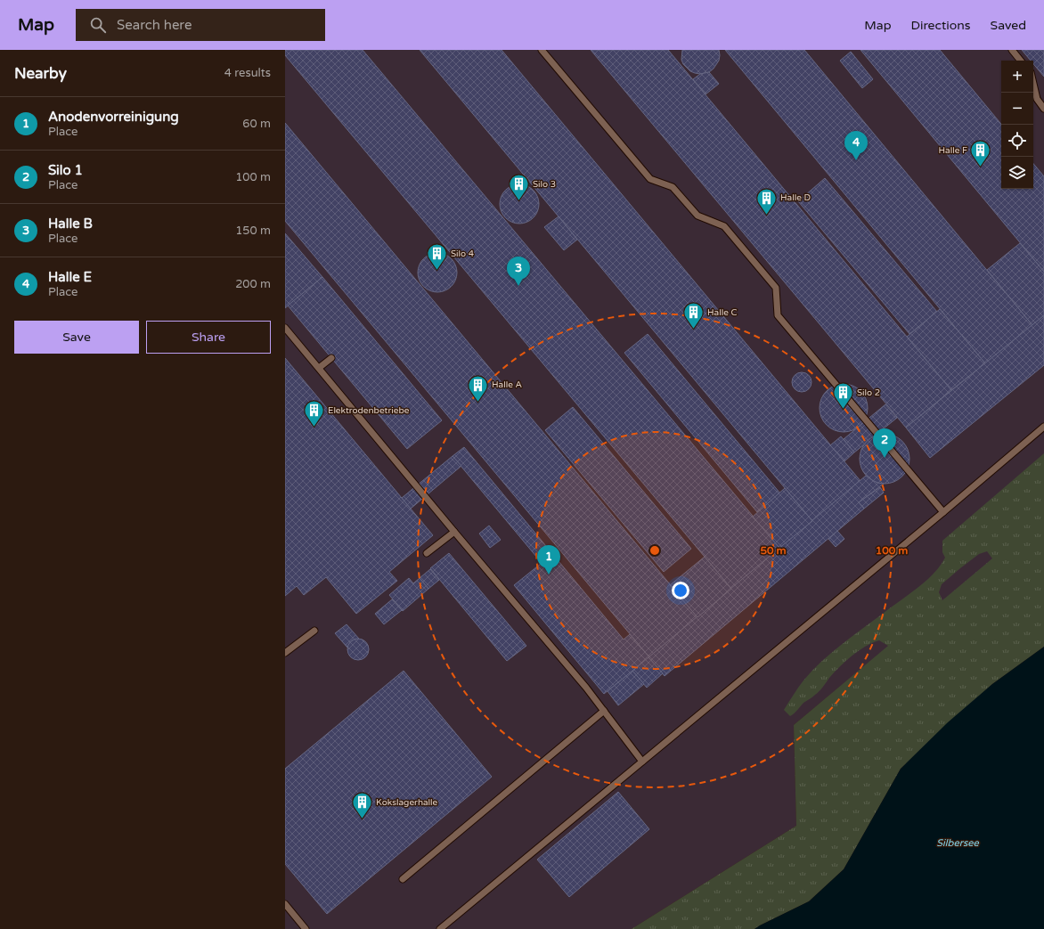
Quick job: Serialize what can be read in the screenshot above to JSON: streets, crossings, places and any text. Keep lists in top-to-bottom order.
{
  "water": ["Silbersee"],
  "places": {
    "building": [
      "Halle F",
      "Silo 3",
      "Halle D",
      "Silo 4",
      "Halle C",
      "Halle A",
      "Silo 2",
      "Elektrodenbetriebe",
      "Kokslagerhalle"
    ]
  },
  "page": {
    "header": "Map",
    "search": "Search here",
    "nav": ["Map", "Directions", "Saved"],
    "heading": ["Nearby", "4 results"],
    "map_buttons": ["+", "−"],
    "list": [
      {
        "mark": "1",
        "name": "Anodenvorreinigung",
        "note": "Place",
        "value": "60 m"
      },
      {
        "mark": "2",
        "name": "Silo 1",
        "note": "Place",
        "value": "100 m"
      },
      {
        "mark": "3",
        "name": "Halle B",
        "note": "Place",
        "value": "150 m"
      },
      {
        "mark": "4",
        "name": "Halle E",
        "note": "Place",
        "value": "200 m"
      }
    ],
    "pins": [
      "4",
      "3",
      "2",
      "1"
    ],
    "buttons": ["Save", "Share"]
  },
  "rings": ["50 m", "100 m"]
}
